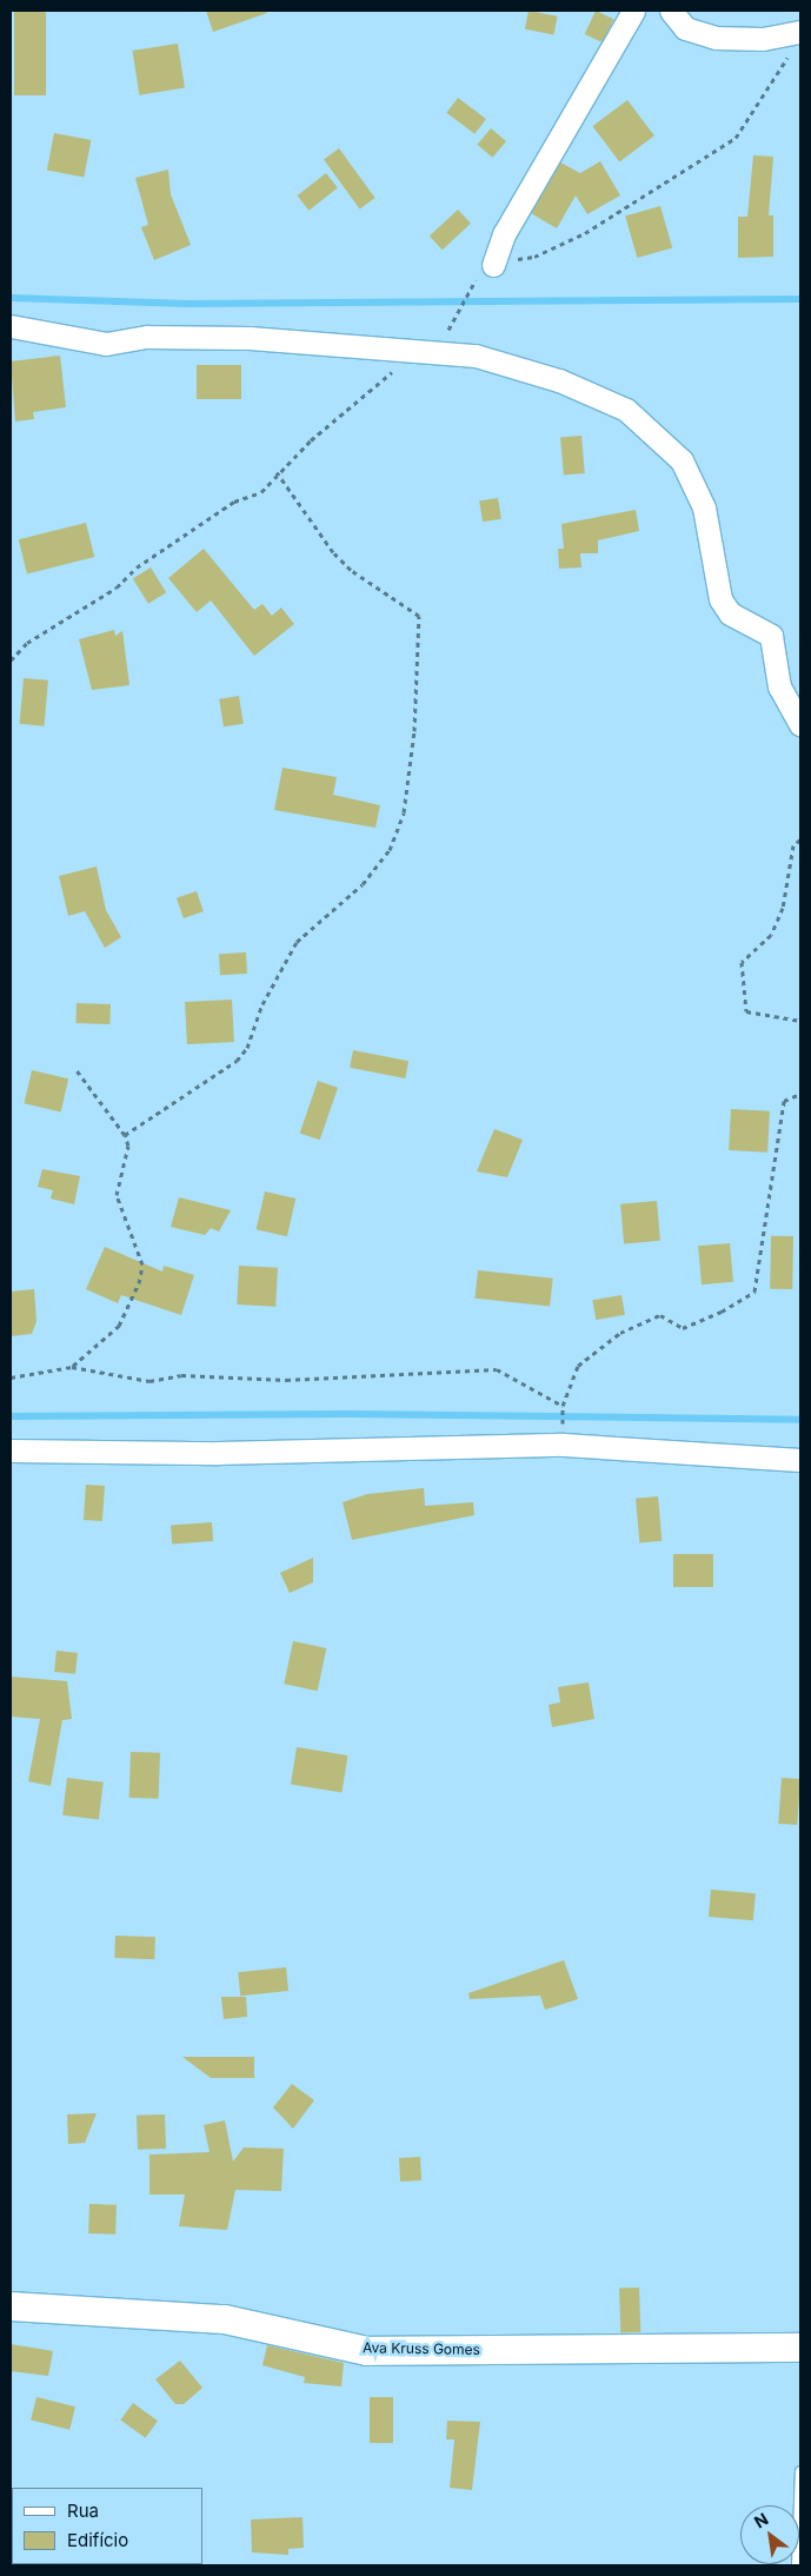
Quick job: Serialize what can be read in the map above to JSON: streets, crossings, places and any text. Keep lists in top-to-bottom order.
{
  "streets": {
    "street": ["Ava Kruss Gomes"]
  },
  "legend": ["Rua", "Edifício"],
  "north": "top left"
}
